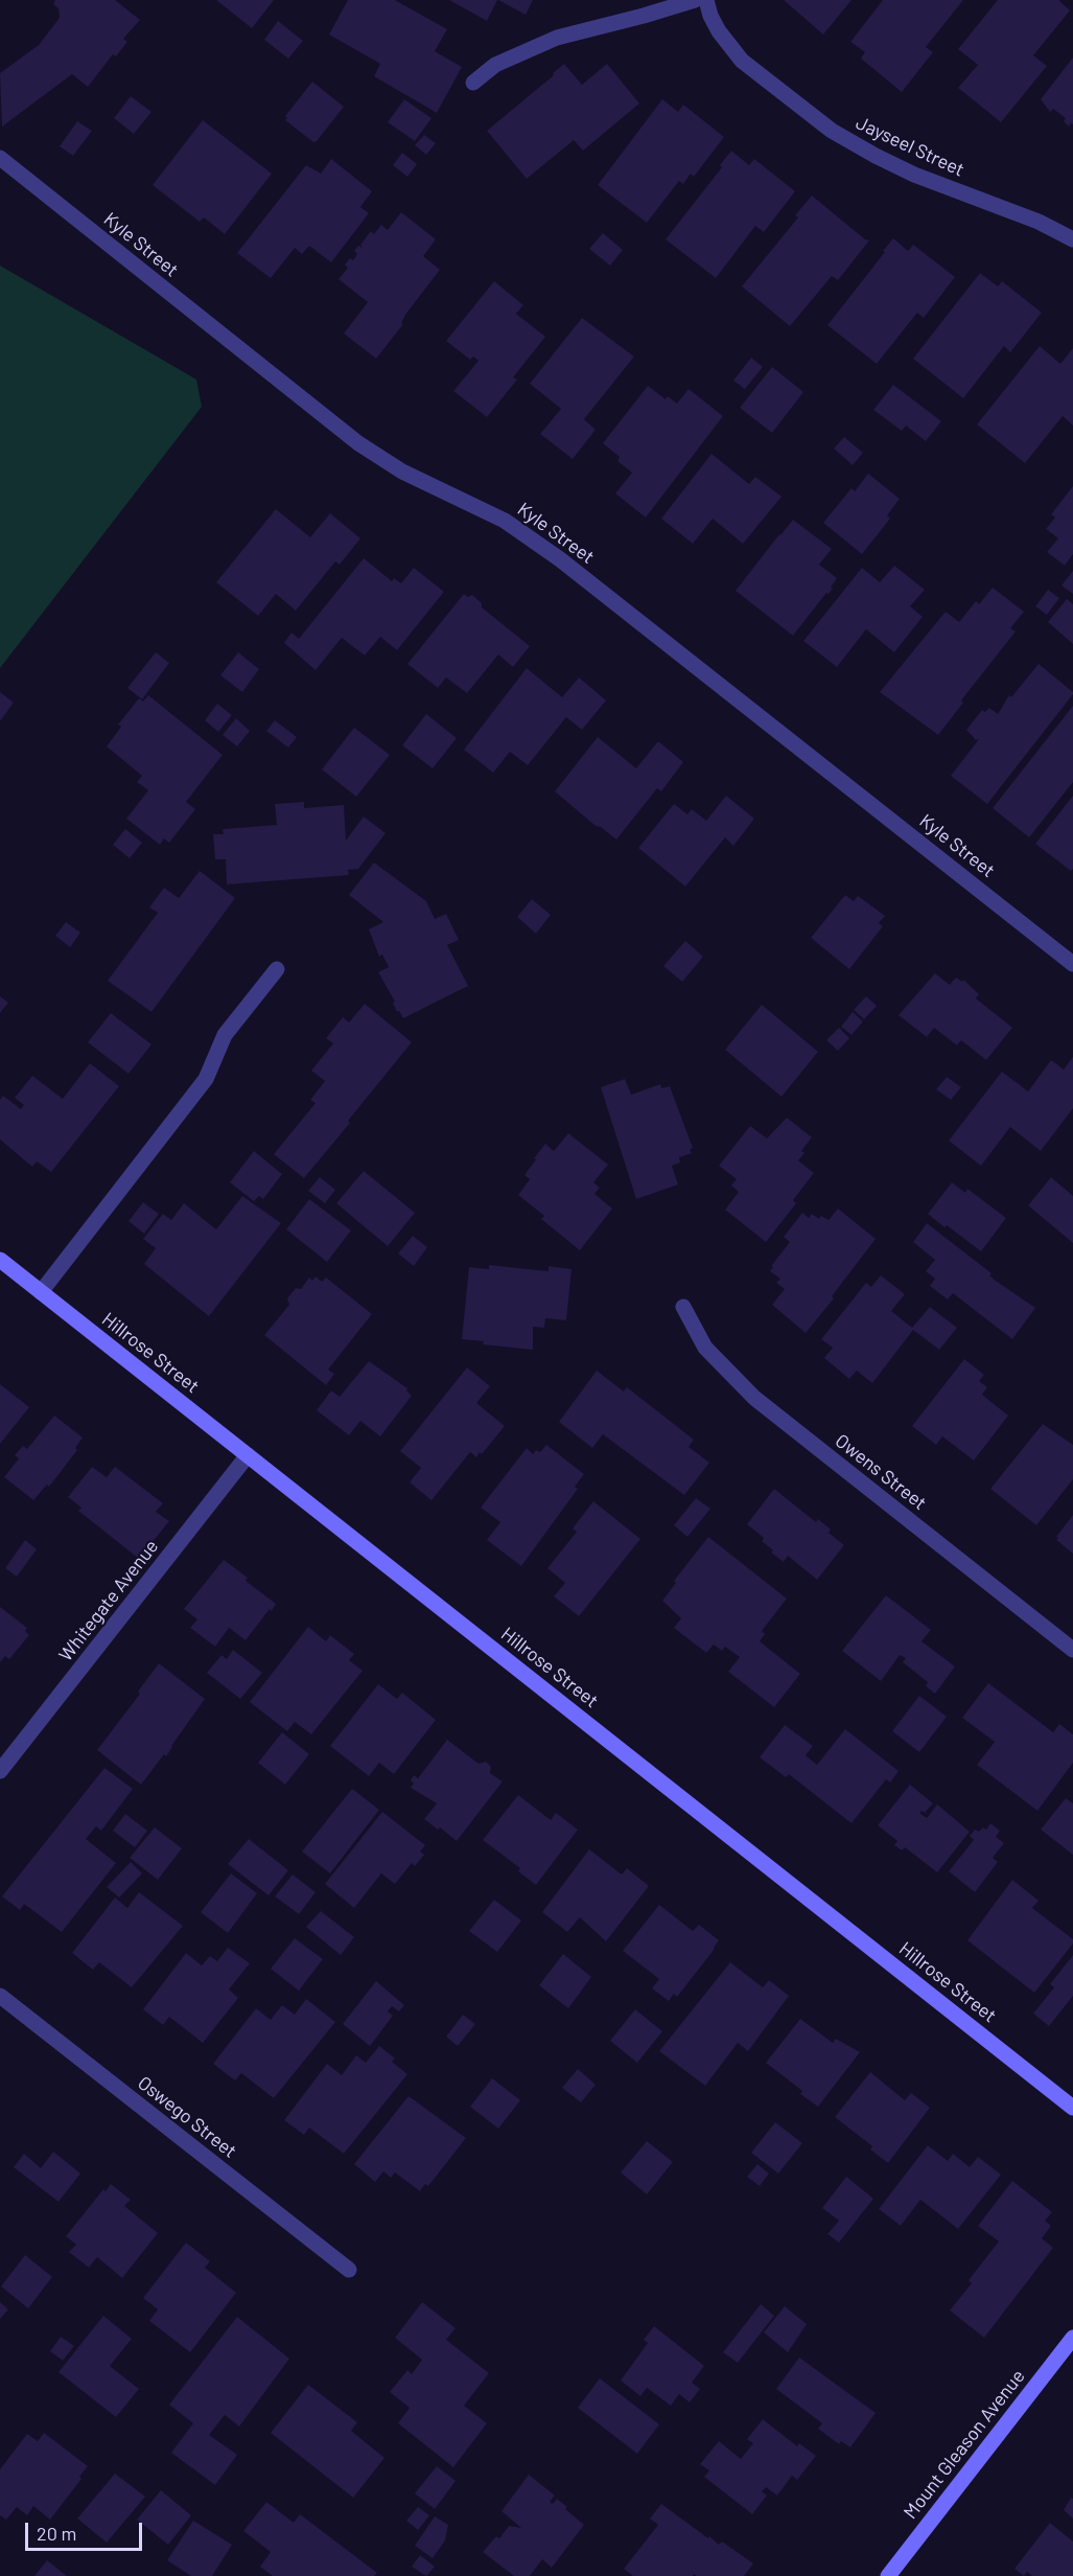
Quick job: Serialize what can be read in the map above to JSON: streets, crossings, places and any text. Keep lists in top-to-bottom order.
{
  "streets": {
    "street": [
      "Jayseel Street",
      "Kyle Street",
      "Hillrose Street",
      "Owens Street",
      "Whitegate Avenue",
      "Oswego Street",
      "Mount Gleason Avenue"
    ]
  },
  "crossings": [
    ["Hillrose Street", "Whitegate Avenue"]
  ],
  "scale_bar": "20 m"
}
